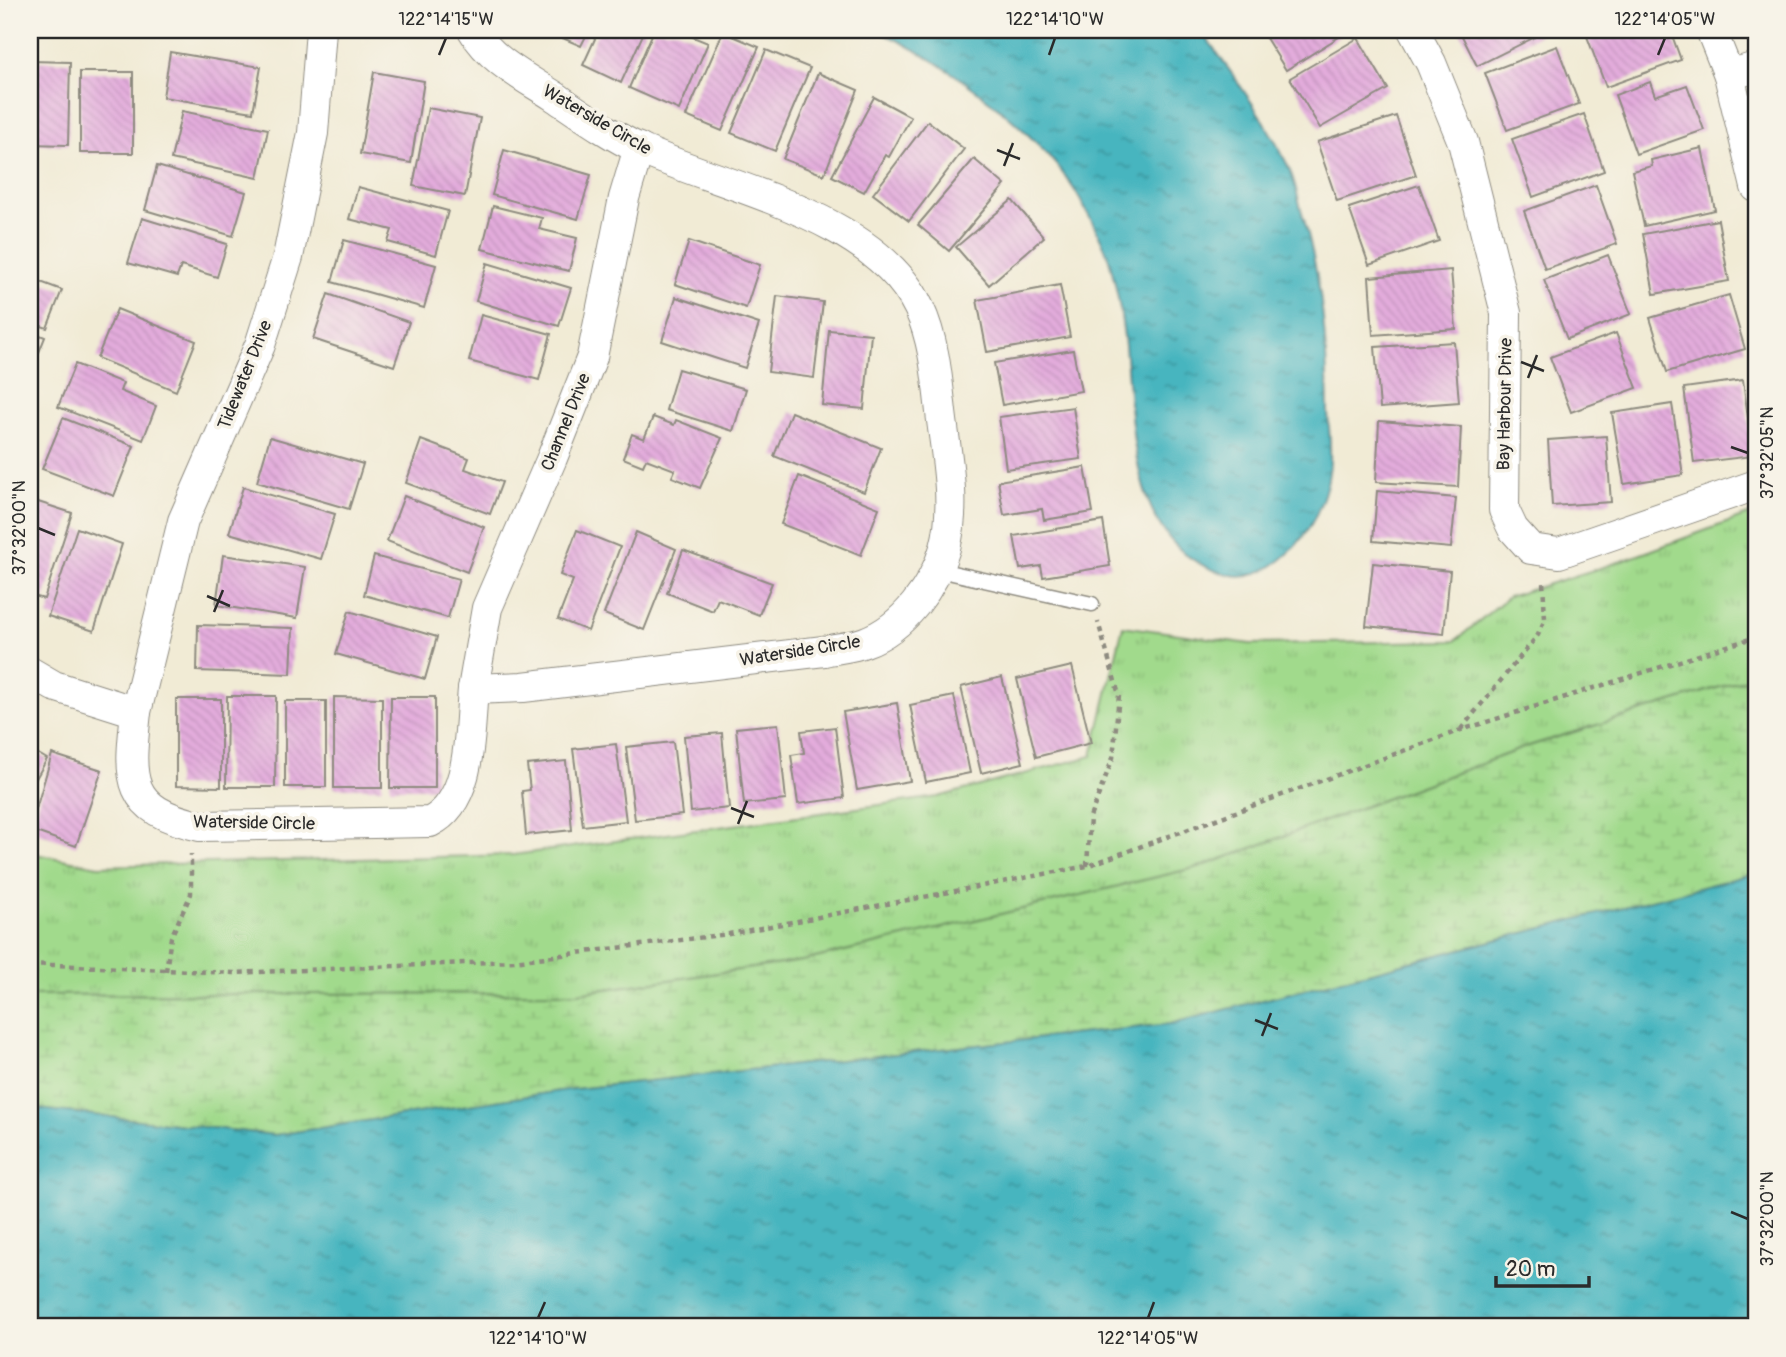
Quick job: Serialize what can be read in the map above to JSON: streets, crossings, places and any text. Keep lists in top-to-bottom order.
{
  "streets": {
    "street": [
      "Waterside Circle",
      "Tidewater Drive",
      "Bay Harbour Drive",
      "Channel Drive"
    ]
  },
  "crossings": [
    ["Waterside Circle", "Tidewater Drive"],
    ["Waterside Circle", "Channel Drive"]
  ],
  "scale_bar": "20 m",
  "coordinates": [
    "122°14'15\"W",
    "122°14'10\"W",
    "122°14'05\"W",
    "37°32'05\"N",
    "37°32'00\"N"
  ]
}
